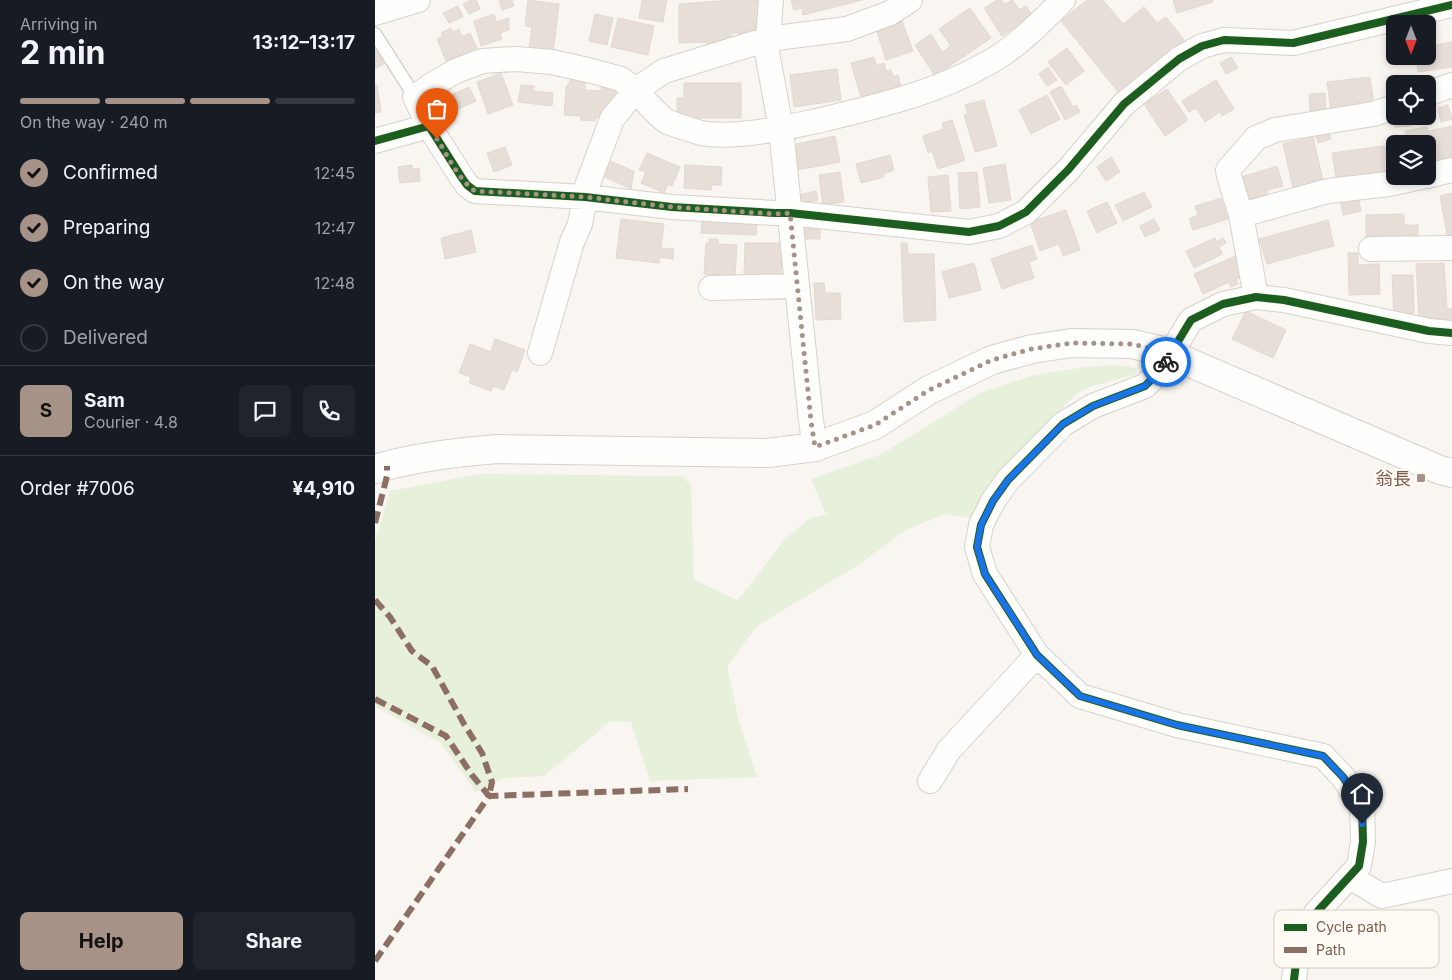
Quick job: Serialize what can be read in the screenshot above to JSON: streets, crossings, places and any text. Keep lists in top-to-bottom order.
{
  "places": {
    "transit": ["翁長"]
  },
  "legend": ["Cycle path", "Path"],
  "north": "bottom",
  "page": {
    "heading": ["2 min", "Arriving in", "13:12–13:17"],
    "panel": [
      "Sam",
      "Courier · 4.8",
      "Order #7006",
      "¥4,910"
    ],
    "bar": "On the way · 240 m",
    "list": [
      ["Confirmed", "12:45"],
      ["Preparing", "12:47"],
      ["On the way", "12:48"],
      "Delivered"
    ],
    "round": "S",
    "buttons": ["Help", "Share"]
  }
}
